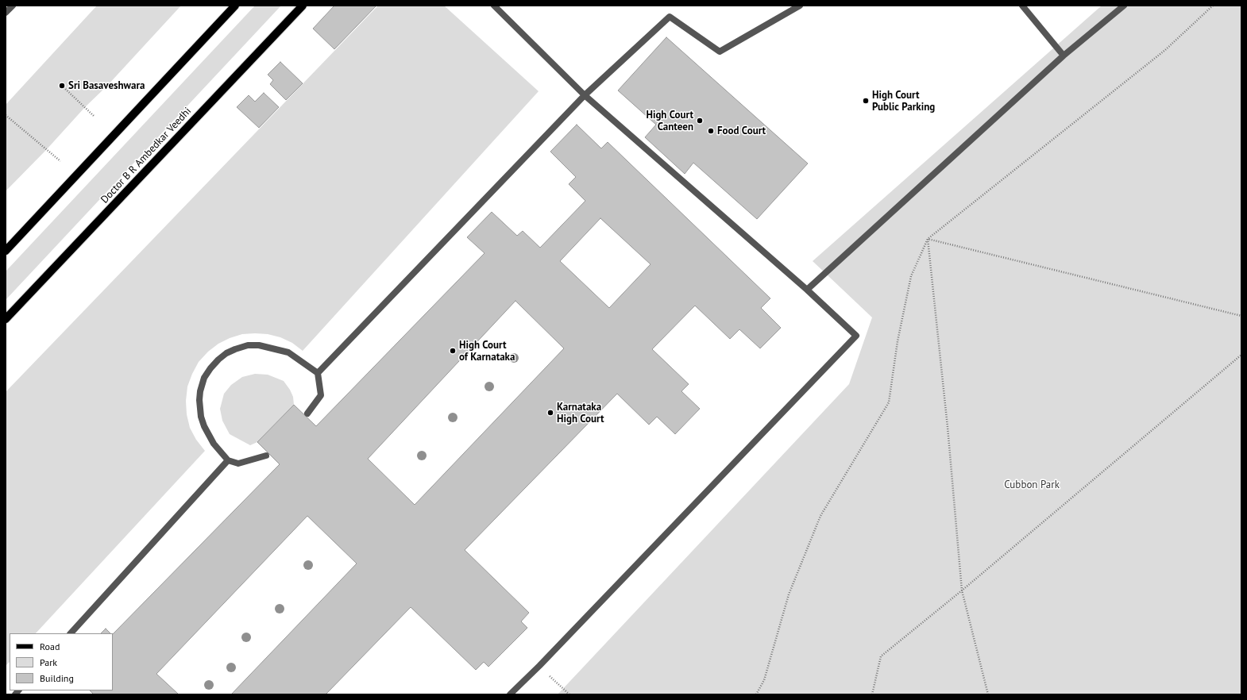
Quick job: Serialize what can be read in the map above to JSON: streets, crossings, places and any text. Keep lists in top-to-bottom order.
{
  "streets": {
    "main road": ["Doctor B R Ambedkar Veedhi"]
  },
  "parks": ["Cubbon Park"],
  "places": [
    "Sri Basaveshwara",
    "High Court Public Parking",
    "High Court Canteen",
    "Food Court",
    "High Court of Karnataka",
    "Karnataka High Court"
  ],
  "legend": ["Road", "Park", "Building"]
}
